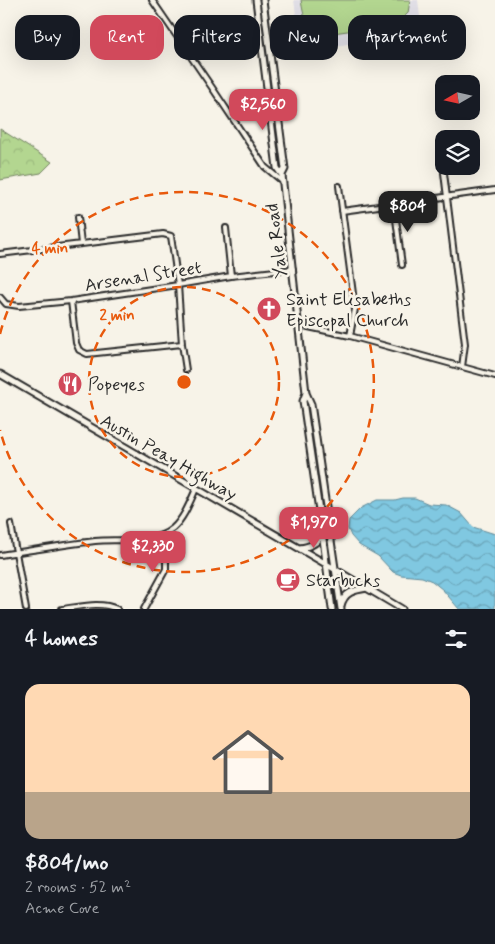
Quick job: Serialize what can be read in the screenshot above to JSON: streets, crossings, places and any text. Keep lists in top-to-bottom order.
{
  "streets": {
    "main road": ["Yale Road", "Austin Peay Highway"],
    "street": ["Arsenal Street"]
  },
  "crossings": [
    ["Yale Road", "Arsenal Street"],
    ["Yale Road", "Austin Peay Highway"]
  ],
  "places": {
    "church": ["Saint Elisabeths Episcopal Church"],
    "restaurant": ["Popeyes"],
    "cafe": ["Starbucks"]
  },
  "north": "left",
  "page": {
    "chip": [
      "Buy",
      "Rent",
      "Filters",
      "New",
      "Apartment"
    ],
    "price": [
      "$2,560",
      "$804",
      "$1,970",
      "$2,330"
    ],
    "heading": "4 homes",
    "list": [
      {
        "name": "$804/mo",
        "note": "2 rooms · 52 m² · Acme Cove"
      }
    ]
  },
  "rings": ["4 min", "2 min"]
}
